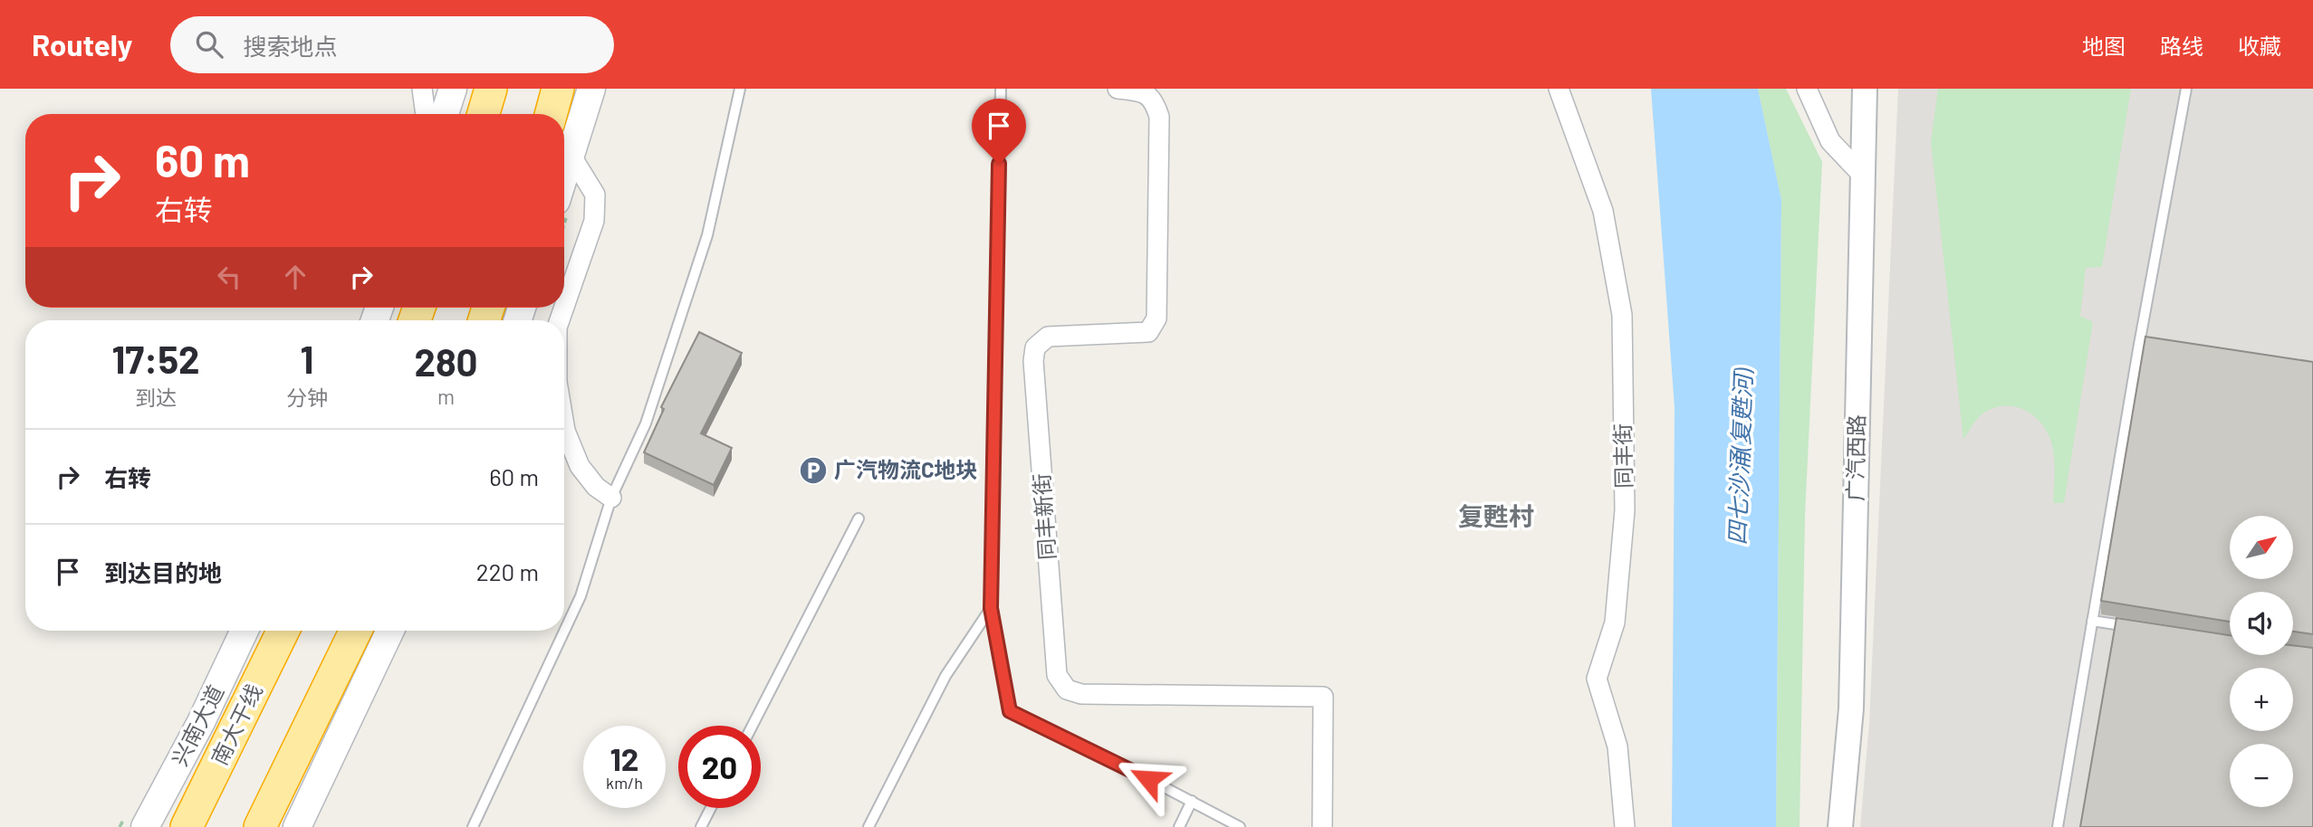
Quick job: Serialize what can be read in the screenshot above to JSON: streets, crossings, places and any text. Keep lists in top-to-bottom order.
{
  "streets": {
    "highway": ["南大干线"],
    "main road": ["兴南大道"],
    "street": ["同丰街", "广汽西路", "同丰新街"]
  },
  "districts": ["复甦村"],
  "water": ["四七沙涌(复甦河)"],
  "places": {
    "parking": ["广汽物流C地块"]
  },
  "north": "top right",
  "page": {
    "header": "Routely",
    "search": "搜索地点",
    "nav": ["地图", "路线", "收藏"],
    "turn": ["60 m", "右转"],
    "eta": [
      "17:52",
      "到达",
      "1",
      "分钟",
      "280",
      "m"
    ],
    "list": [
      {
        "name": "右转",
        "value": "60 m"
      },
      {
        "name": "到达目的地",
        "value": "220 m"
      }
    ],
    "map_buttons": ["+", "−"],
    "speed": "12 km/h",
    "limit": "20"
  }
}
